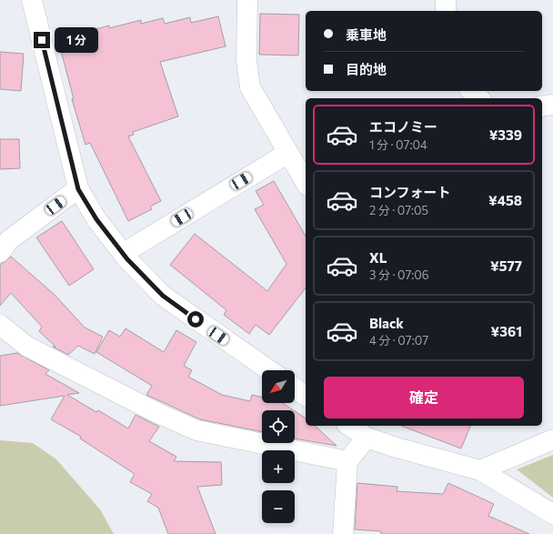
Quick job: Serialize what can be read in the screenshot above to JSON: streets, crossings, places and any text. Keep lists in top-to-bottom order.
{
  "north": "bottom left",
  "page": {
    "banner": ["乗車地", "目的地"],
    "bubble": "1 分",
    "list": [
      {
        "name": "エコノミー",
        "note": "1 分 · 07:04",
        "value": "¥339"
      },
      {
        "name": "コンフォート",
        "note": "2 分 · 07:05",
        "value": "¥458"
      },
      {
        "name": "XL",
        "note": "3 分 · 07:06",
        "value": "¥577"
      },
      {
        "name": "Black",
        "note": "4 分 · 07:07",
        "value": "¥361"
      }
    ],
    "buttons": "確定",
    "map_buttons": ["+", "−"]
  }
}
